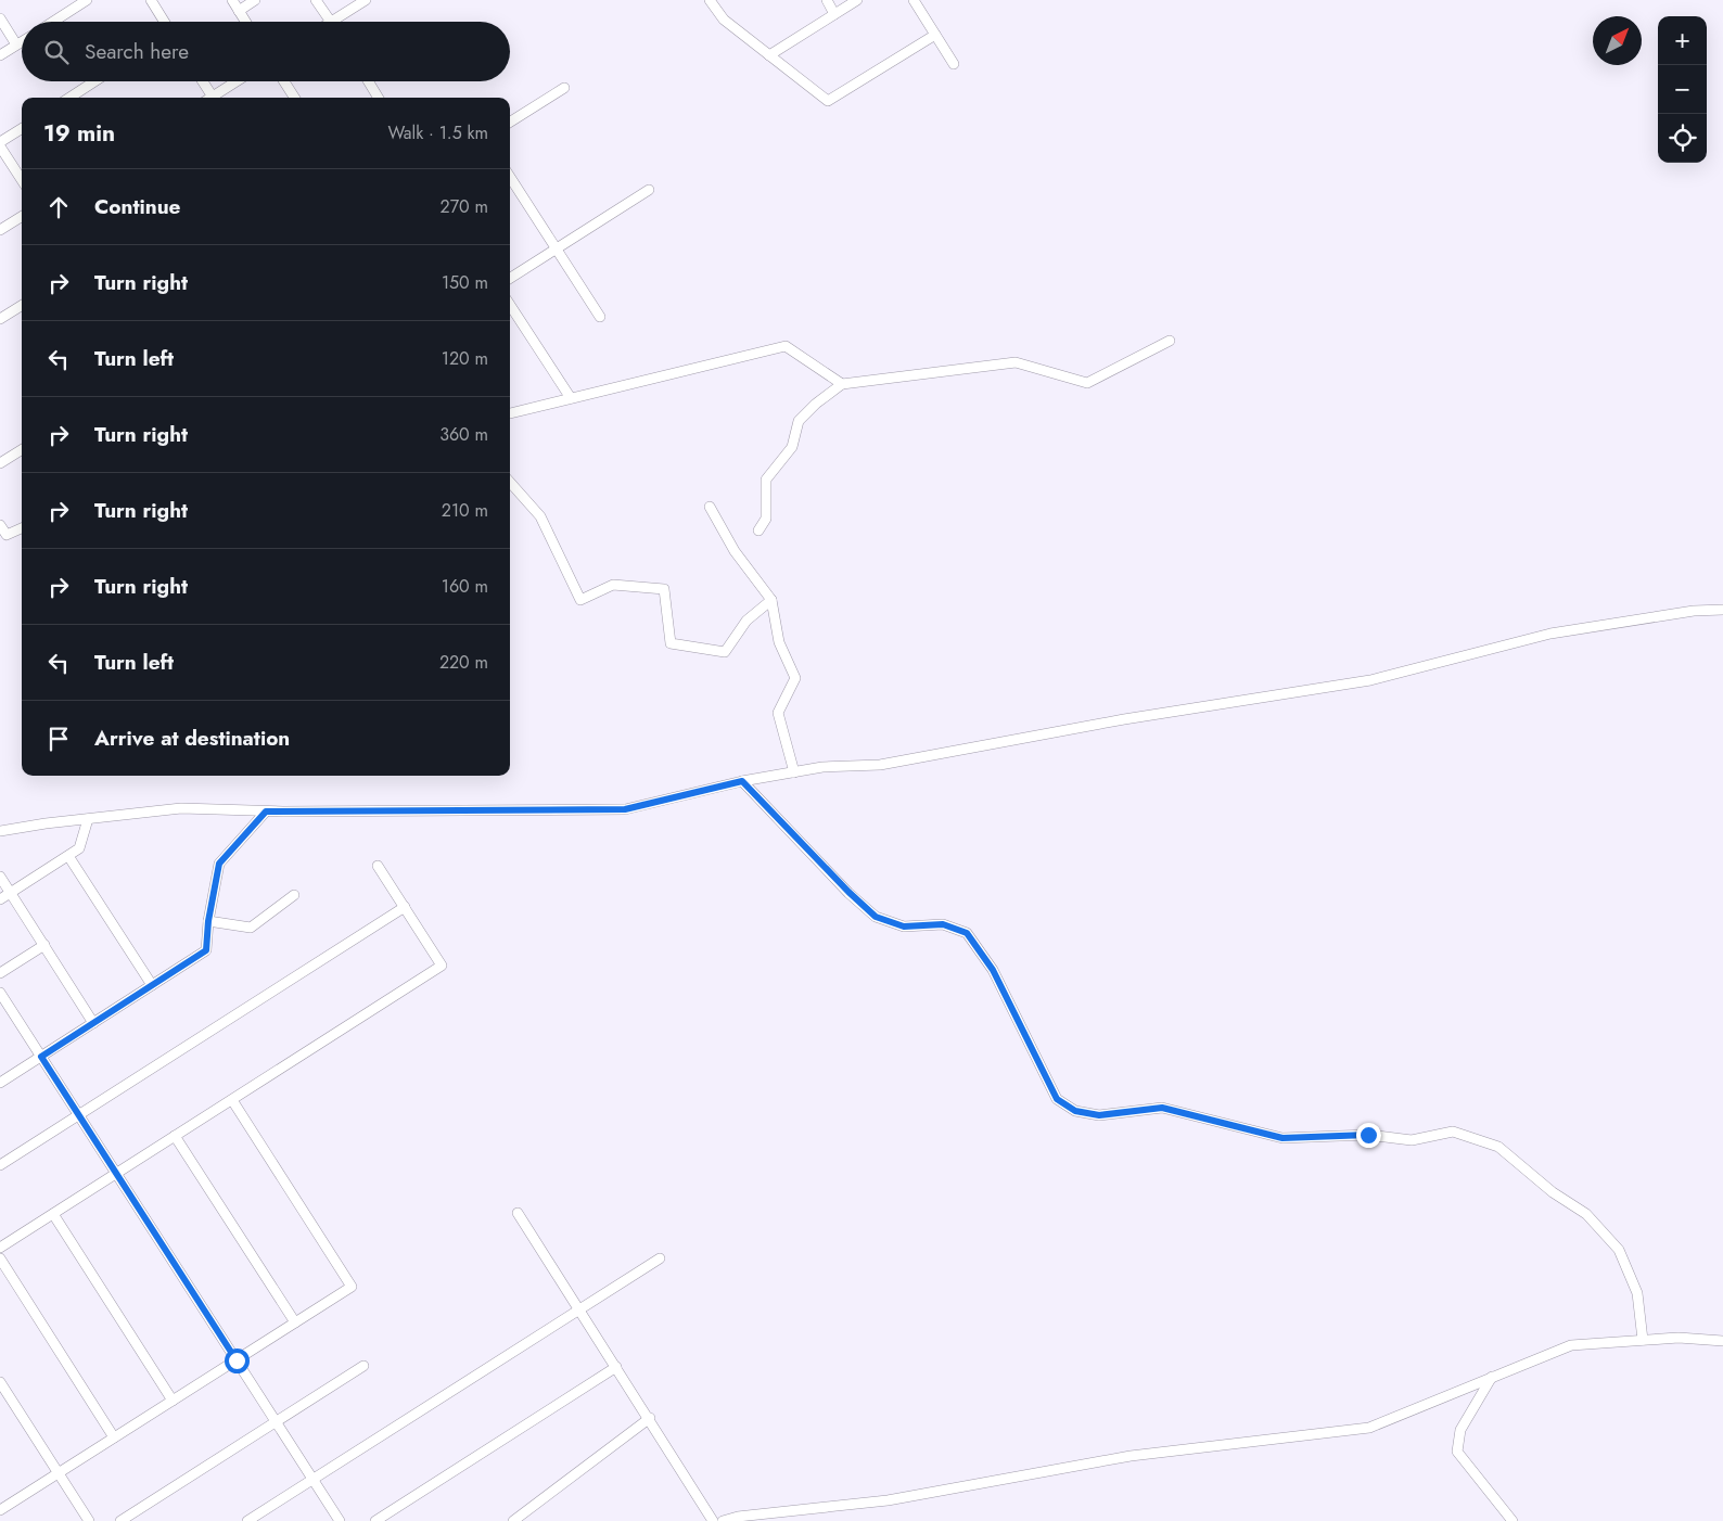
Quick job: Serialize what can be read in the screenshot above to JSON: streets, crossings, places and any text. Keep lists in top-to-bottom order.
{
  "north": "top right",
  "page": {
    "map_buttons": ["+", "−"],
    "search": "Search here",
    "heading": ["19 min", "Walk · 1.5 km"],
    "list": [
      ["Continue", "270 m"],
      ["Turn right", "150 m"],
      ["Turn left", "120 m"],
      ["Turn right", "360 m"],
      ["Turn right", "210 m"],
      ["Turn right", "160 m"],
      ["Turn left", "220 m"],
      "Arrive at destination"
    ]
  }
}
